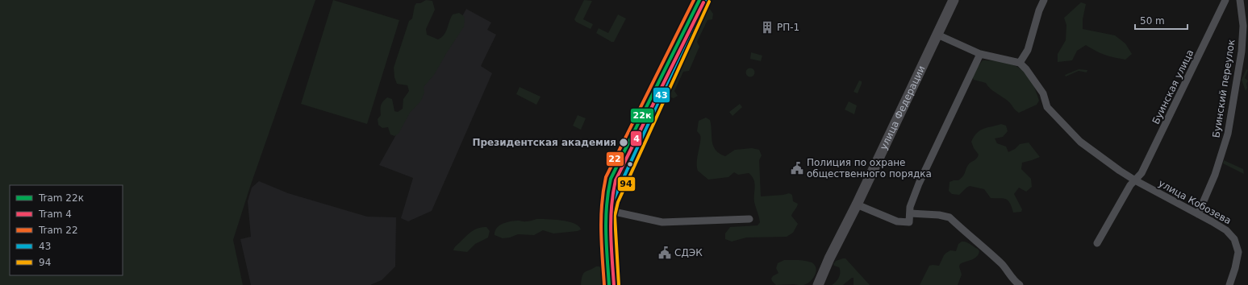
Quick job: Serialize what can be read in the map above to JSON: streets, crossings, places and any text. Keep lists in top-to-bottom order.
{
  "streets": {
    "main road": ["улица Федерации"],
    "street": ["Буинская улица", "Буинский переулок", "улица Кобозева"]
  },
  "crossings": [
    ["Буинская улица", "улица Кобозева"],
    ["Буинский переулок", "улица Кобозева"]
  ],
  "places": {
    "building": ["РП-1"],
    "other": ["Президентская академия"],
    "public building": ["Полиция по охране общественного порядка", "СДЭК"]
  },
  "lines": [
    "tram line 22к",
    "tram line 22",
    "transit line 43",
    "transit line 94",
    "tram line 4"
  ],
  "legend": [
    "Tram 22к",
    "Tram 4",
    "Tram 22",
    "43",
    "94"
  ],
  "scale_bar": "50 m"
}
